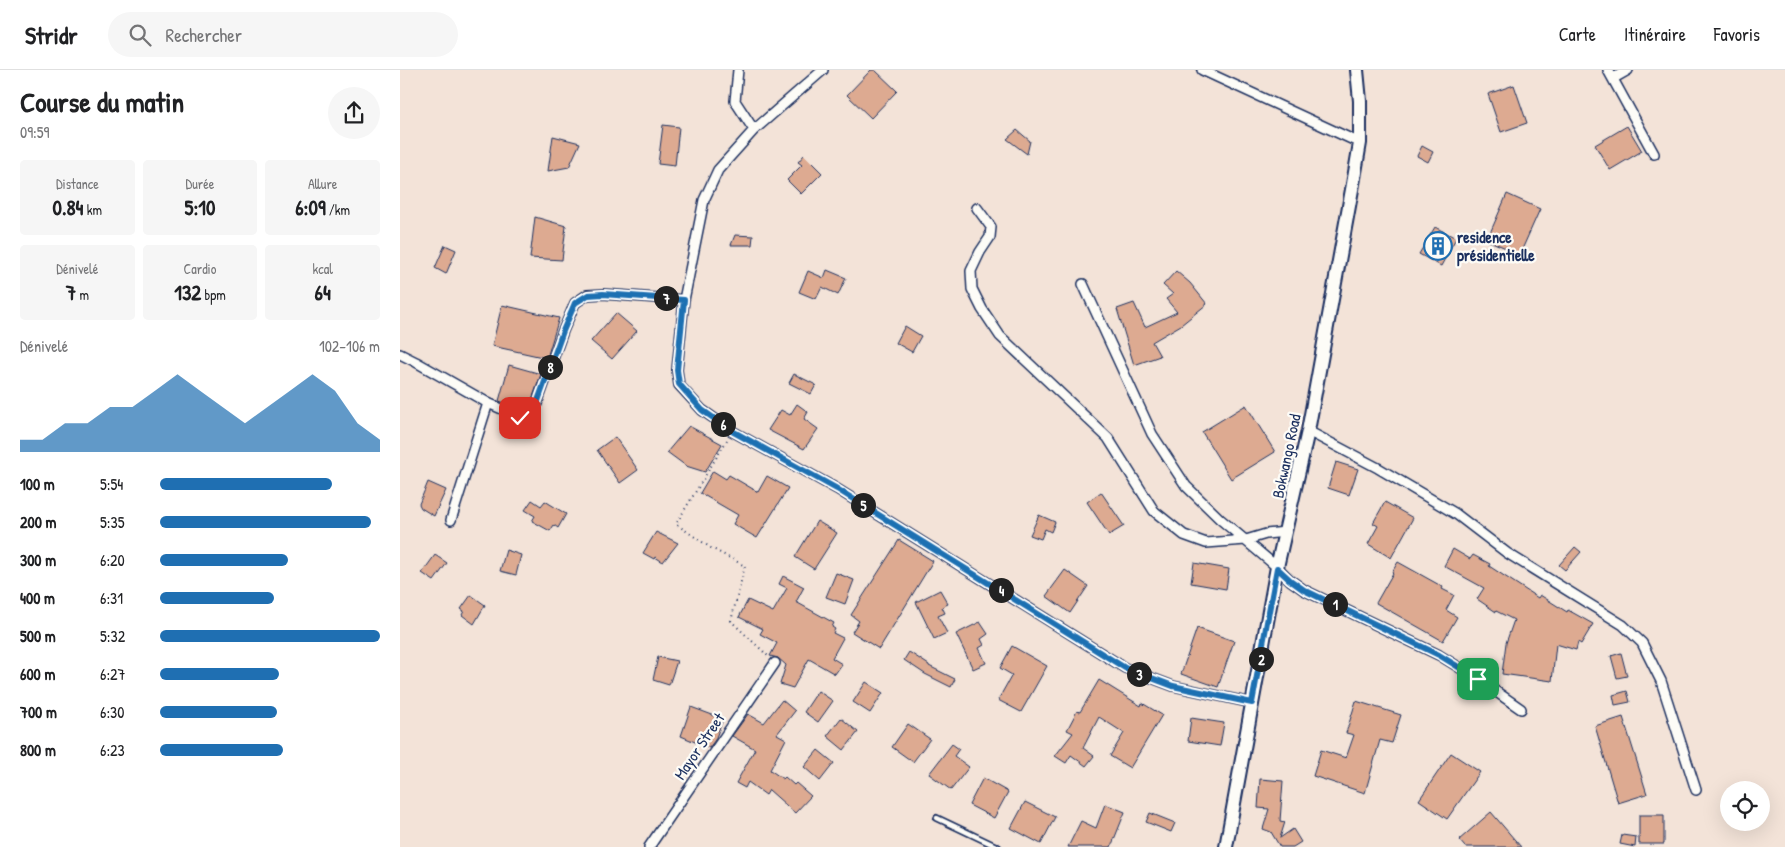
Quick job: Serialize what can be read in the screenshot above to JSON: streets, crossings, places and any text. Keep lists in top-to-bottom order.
{
  "streets": {
    "street": ["Bokwango Road", "Mayor Street"]
  },
  "places": {
    "building": ["residence présidentielle"]
  },
  "page": {
    "header": "Stridr",
    "search": "Rechercher",
    "nav": ["Carte", "Itinéraire", "Favoris"],
    "heading": ["Course du matin", "09:59"],
    "stats": [
      ["Distance", "0.84 km"],
      ["Durée", "5:10"],
      ["Allure", "6:09 /km"],
      ["Dénivelé", "7 m"],
      ["Cardio", "132 bpm"],
      ["kcal", "64"]
    ],
    "pins": [
      "7",
      "8",
      "6",
      "5",
      "4",
      "1",
      "2",
      "3"
    ],
    "chart": ["Dénivelé", "102–106 m"],
    "list": [
      {
        "name": "100 m",
        "note": "5:54"
      },
      {
        "name": "200 m",
        "note": "5:35"
      },
      {
        "name": "300 m",
        "note": "6:20"
      },
      {
        "name": "400 m",
        "note": "6:31"
      },
      {
        "name": "500 m",
        "note": "5:32"
      },
      {
        "name": "600 m",
        "note": "6:27"
      },
      {
        "name": "700 m",
        "note": "6:30"
      },
      {
        "name": "800 m",
        "note": "6:23"
      }
    ]
  }
}
